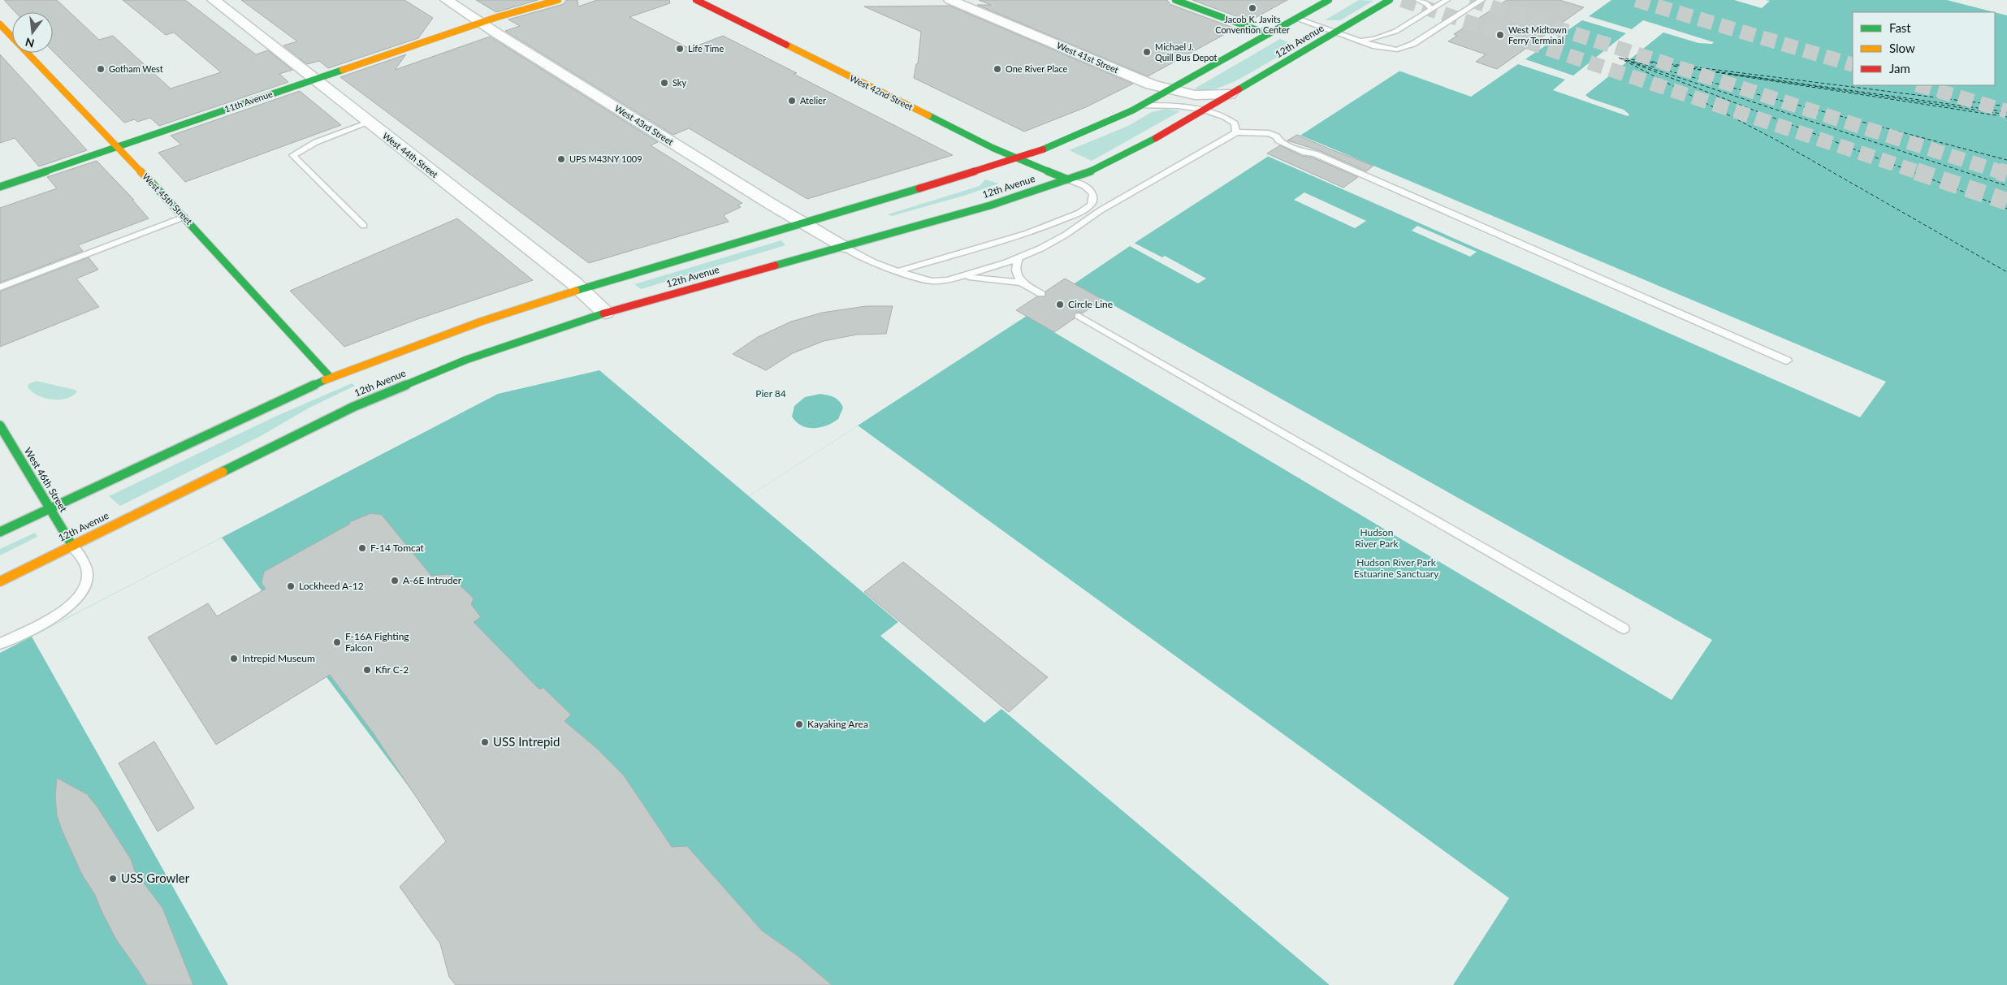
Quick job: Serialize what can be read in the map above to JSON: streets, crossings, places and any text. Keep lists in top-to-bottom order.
{
  "streets": {
    "main road": [
      "12th Avenue",
      "West 42nd Street",
      "11th Avenue",
      "West 45th Street",
      "West 46th Street"
    ],
    "street": ["West 41st Street", "West 43rd Street", "West 44th Street"]
  },
  "crossings": [
    ["12th Avenue", "West 41st Street"],
    ["12th Avenue", "West 42nd Street"],
    ["12th Avenue", "West 43rd Street"],
    ["12th Avenue", "West 44th Street"],
    ["12th Avenue", "West 45th Street"],
    ["12th Avenue", "West 46th Street"],
    ["11th Avenue", "West 43rd Street"],
    ["11th Avenue", "West 44th Street"],
    ["11th Avenue", "West 45th Street"]
  ],
  "parks": ["Pier 84", "Hudson River Park", "Hudson River Park Estuarine Sanctuary"],
  "places": [
    "Jacob K. Javits Convention Center",
    "West Midtown Ferry Terminal",
    "Life Time",
    "Michael J. Quill Bus Depot",
    "Gotham West",
    "One River Place",
    "Sky",
    "Atelier",
    "UPS M43NY 1009",
    "Circle Line",
    "F-14 Tomcat",
    "A-6E Intruder",
    "Lockheed A-12",
    "F-16A Fighting Falcon",
    "Intrepid Museum",
    "Kfir C-2",
    "Kayaking Area",
    "USS Intrepid",
    "USS Growler"
  ],
  "legend": ["Fast", "Slow", "Jam"],
  "north": "bottom"
}
